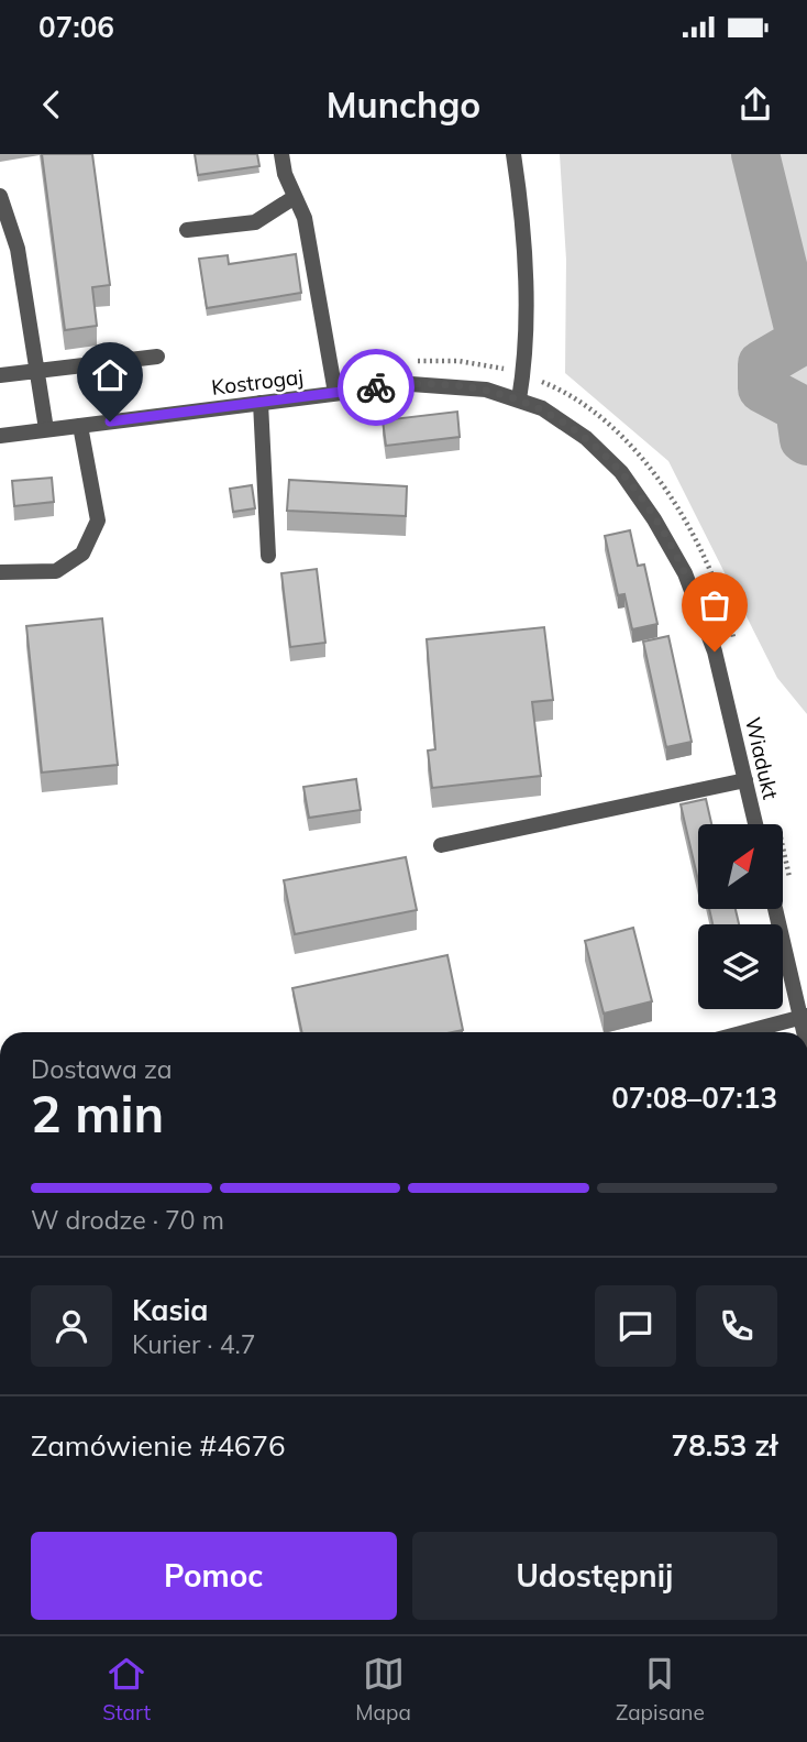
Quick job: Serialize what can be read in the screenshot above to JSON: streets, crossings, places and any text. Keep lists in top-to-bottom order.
{
  "streets": {
    "street": ["Kostrogaj", "Wiadukt"]
  },
  "crossings": [
    ["Kostrogaj", "Wiadukt"]
  ],
  "north": "top right",
  "page": {
    "status": "07:06",
    "header": "Munchgo",
    "heading": ["2 min", "Dostawa za", "07:08–07:13"],
    "panel": [
      "Kasia",
      "Kurier · 4.7",
      "Zamówienie #4676",
      "78.53 zł"
    ],
    "bar": "W drodze · 70 m",
    "buttons": ["Pomoc", "Udostępnij"],
    "tabs": ["Start", "Mapa", "Zapisane"]
  }
}
